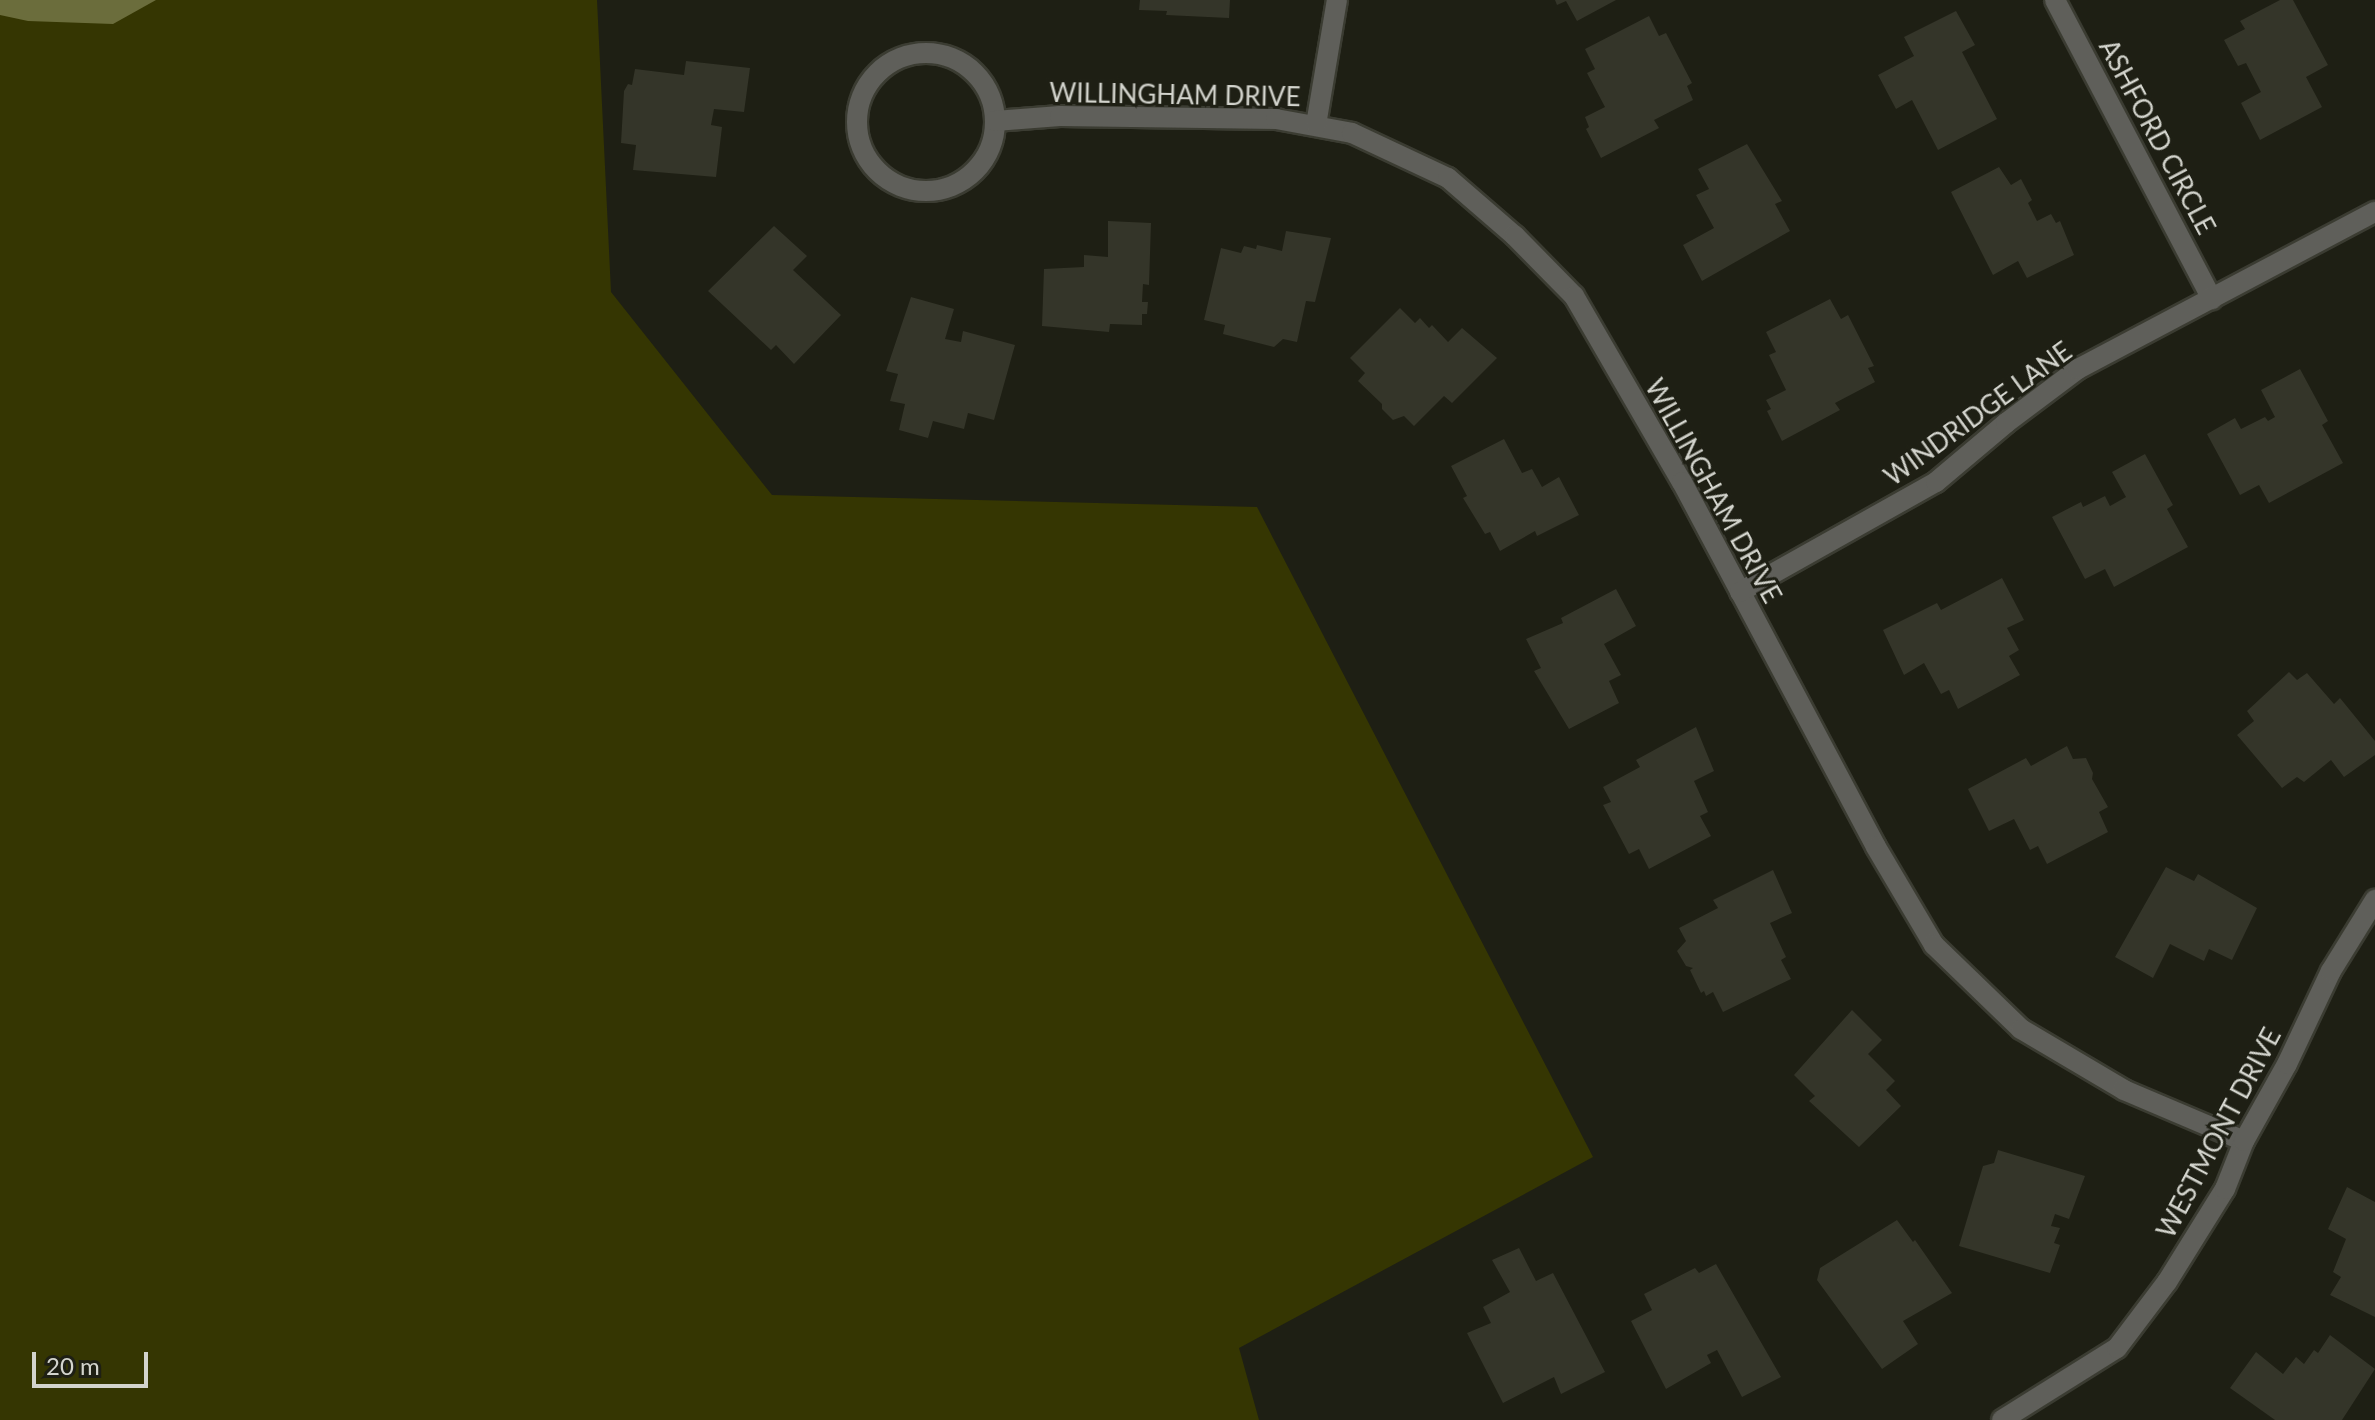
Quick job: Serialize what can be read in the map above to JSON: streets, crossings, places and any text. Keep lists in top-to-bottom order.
{
  "streets": {
    "street": [
      "WILLINGHAM DRIVE",
      "ASHFORD CIRCLE",
      "WINDRIDGE LANE",
      "WESTMONT DRIVE"
    ]
  },
  "crossings": [
    ["WILLINGHAM DRIVE", "WINDRIDGE LANE"],
    ["WILLINGHAM DRIVE", "WESTMONT DRIVE"],
    ["ASHFORD CIRCLE", "WINDRIDGE LANE"]
  ],
  "scale_bar": "20 m"
}
